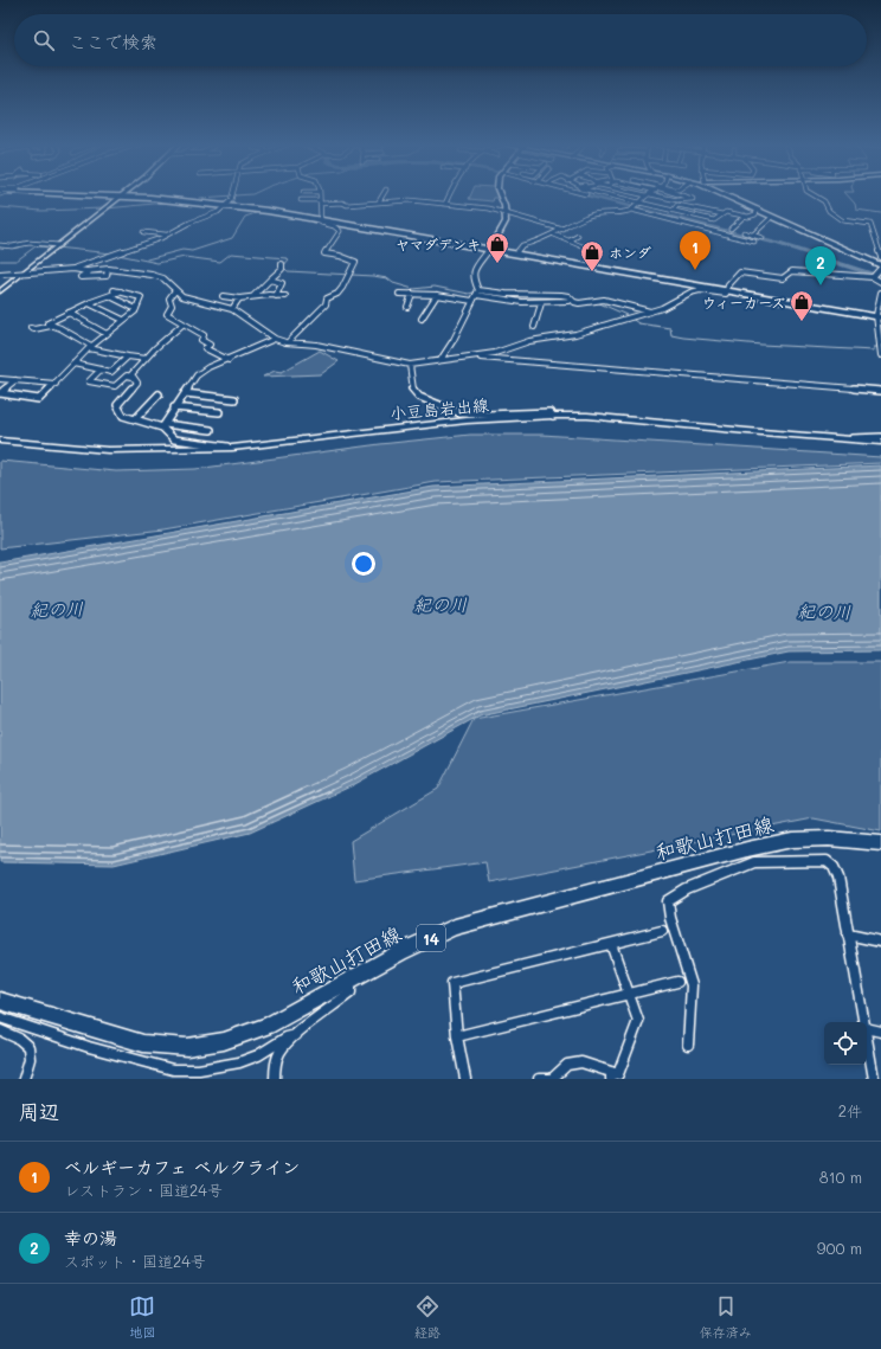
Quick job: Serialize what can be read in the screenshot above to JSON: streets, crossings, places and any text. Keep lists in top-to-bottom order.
{
  "streets": {
    "main road": ["小豆島岩出線", "和歌山打田線", "14"]
  },
  "water": ["紀の川"],
  "places": {
    "shop": ["ヤマダデンキ", "ホンダ", "ウィーカーズ"]
  },
  "page": {
    "search": "ここで検索",
    "pins": ["1", "2"],
    "heading": ["周辺", "2件"],
    "list": [
      {
        "mark": "1",
        "name": "ベルギーカフェ ベルクライン",
        "note": "レストラン · 国道24号",
        "value": "810 m"
      },
      {
        "mark": "2",
        "name": "幸の湯",
        "note": "スポット · 国道24号",
        "value": "900 m"
      }
    ],
    "nav": ["地図", "経路", "保存済み"]
  }
}
